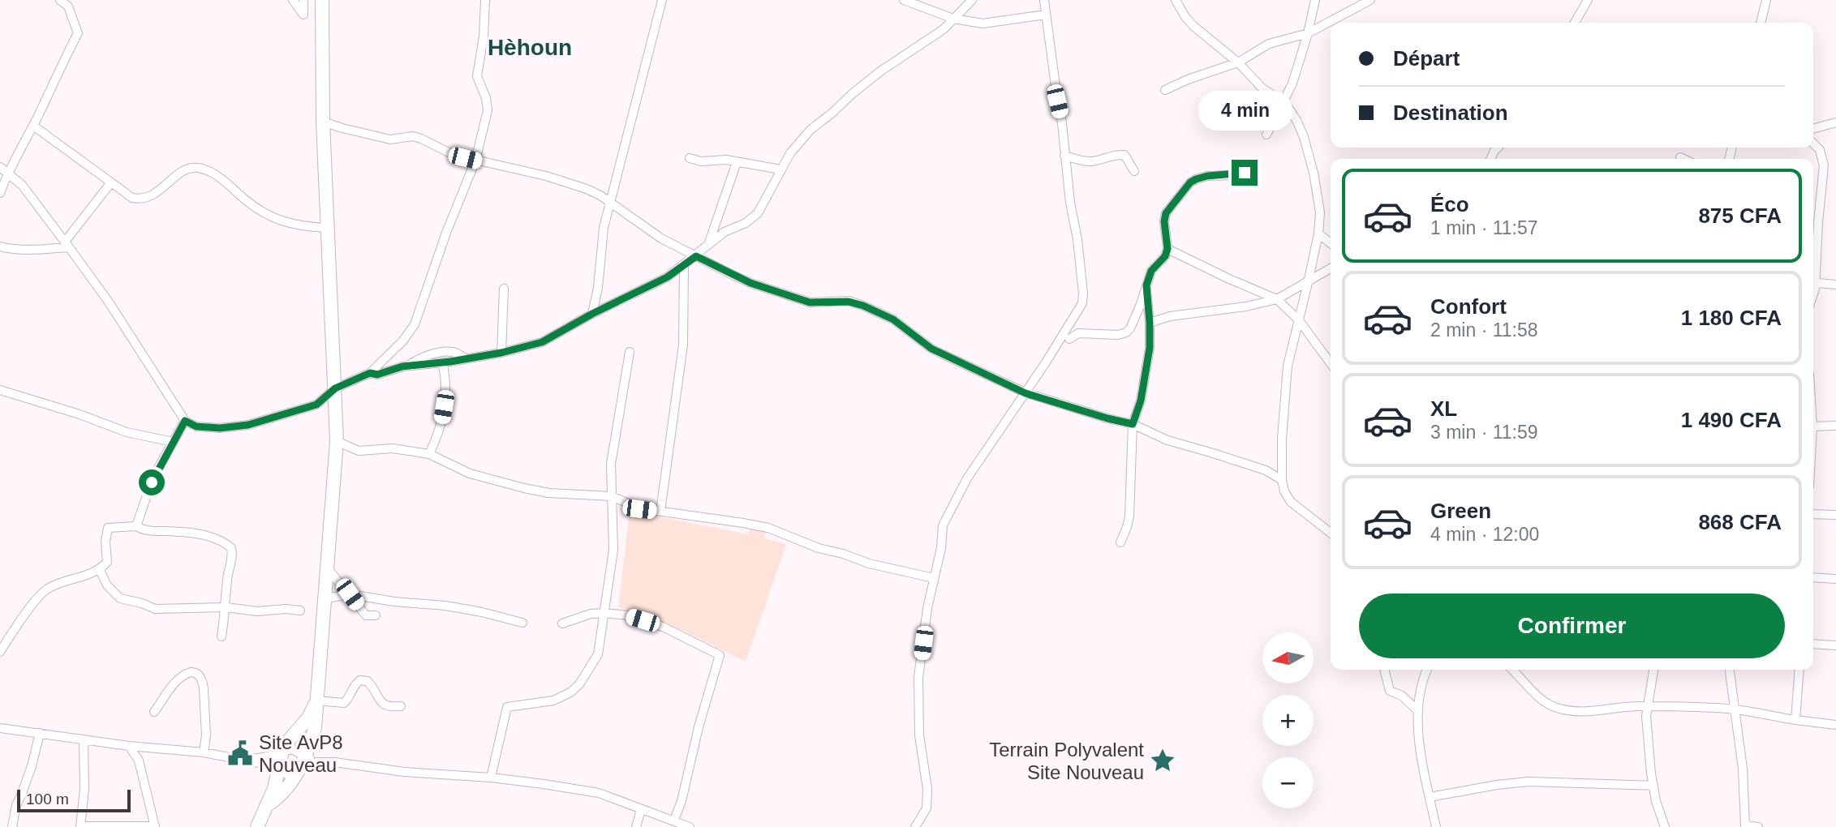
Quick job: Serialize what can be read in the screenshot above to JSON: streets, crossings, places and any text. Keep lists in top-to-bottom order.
{
  "districts": ["Hèhoun"],
  "places": {
    "public building": ["Site AvP8 Nouveau"],
    "place": ["Terrain Polyvalent Site Nouveau"]
  },
  "scale_bar": "100 m",
  "north": "left",
  "page": {
    "banner": ["Départ", "Destination"],
    "bubble": "4 min",
    "list": [
      {
        "name": "Éco",
        "note": "1 min · 11:57",
        "value": "875 CFA"
      },
      {
        "name": "Confort",
        "note": "2 min · 11:58",
        "value": "1 180 CFA"
      },
      {
        "name": "XL",
        "note": "3 min · 11:59",
        "value": "1 490 CFA"
      },
      {
        "name": "Green",
        "note": "4 min · 12:00",
        "value": "868 CFA"
      }
    ],
    "buttons": "Confirmer",
    "map_buttons": ["+", "−"],
    "scale": "100 m"
  }
}
